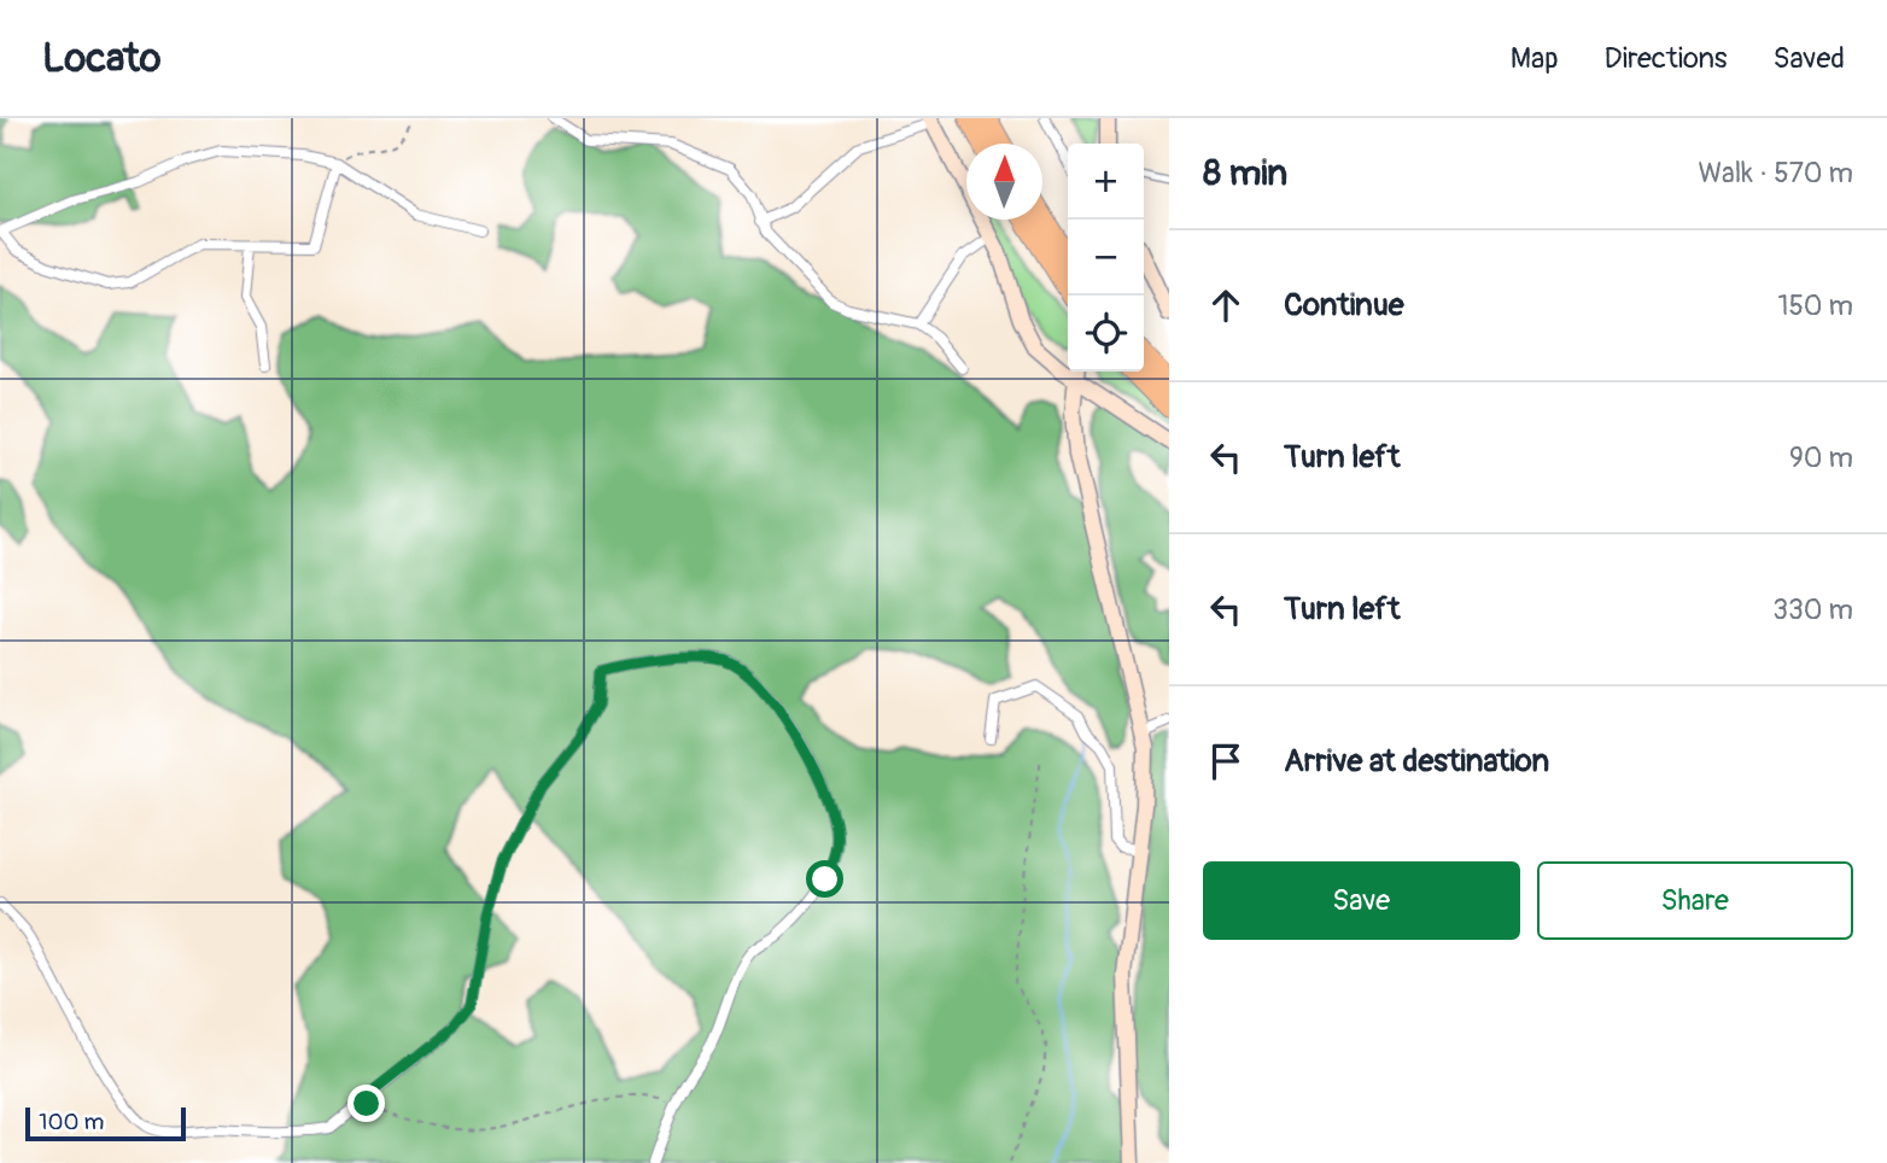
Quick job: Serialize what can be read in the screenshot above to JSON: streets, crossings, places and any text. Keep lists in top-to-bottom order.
{
  "scale_bar": "100 m",
  "north": "top",
  "page": {
    "header": "Locato",
    "nav": ["Map", "Directions", "Saved"],
    "heading": ["8 min", "Walk · 570 m"],
    "map_buttons": ["+", "−"],
    "list": [
      ["Continue", "150 m"],
      ["Turn left", "90 m"],
      ["Turn left", "330 m"],
      "Arrive at destination"
    ],
    "buttons": ["Save", "Share"],
    "scale": "100 m"
  }
}
